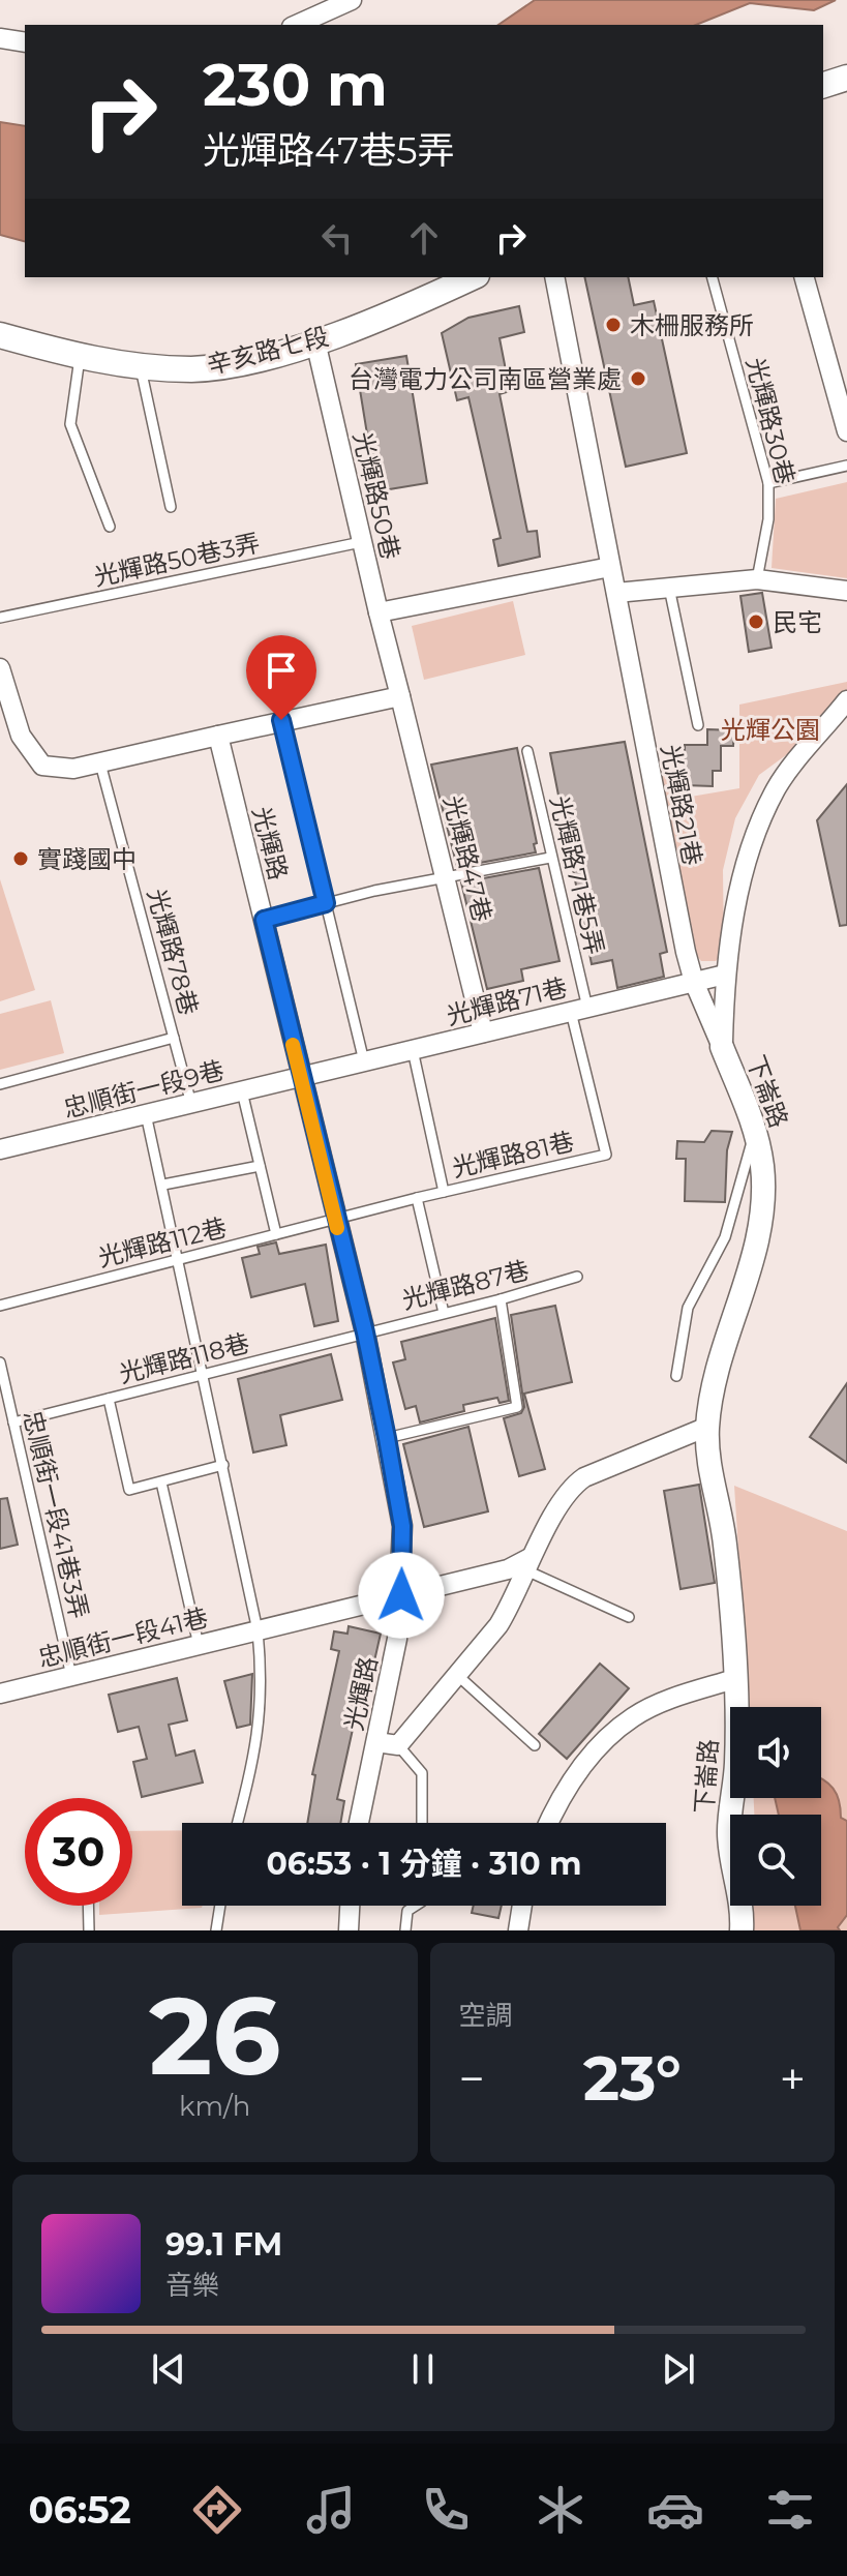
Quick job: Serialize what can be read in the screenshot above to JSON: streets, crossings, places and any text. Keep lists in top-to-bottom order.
{
  "streets": {
    "main road": ["辛亥路七段"],
    "street": [
      "光輝路50巷",
      "光輝路21巷",
      "光輝路",
      "光輝路47巷",
      "光輝路71巷",
      "忠順街一段9巷",
      "下崙路",
      "忠順街一段41巷"
    ],
    "lane": [
      "光輝路30巷",
      "光輝路50巷3弄",
      "光輝路71巷5弄",
      "光輝路78巷",
      "光輝路81巷",
      "光輝路112巷",
      "光輝路87巷",
      "光輝路118巷",
      "忠順街一段41巷3弄"
    ]
  },
  "crossings": [
    ["辛亥路七段", "光輝路50巷"],
    ["光輝路50巷", "光輝路50巷3弄"],
    ["光輝路21巷", "光輝路71巷"],
    ["光輝路21巷", "下崙路"],
    ["光輝路", "光輝路71巷"],
    ["光輝路", "忠順街一段9巷"],
    ["光輝路", "光輝路81巷"],
    ["光輝路", "光輝路112巷"],
    ["光輝路", "光輝路87巷"],
    ["光輝路", "光輝路118巷"],
    ["光輝路", "忠順街一段41巷"],
    ["光輝路47巷", "光輝路71巷"],
    ["光輝路71巷5弄", "光輝路71巷"],
    ["光輝路71巷5弄", "光輝路81巷"],
    ["光輝路78巷", "忠順街一段9巷"],
    ["光輝路71巷", "忠順街一段9巷"],
    ["光輝路71巷", "下崙路"],
    ["光輝路71巷", "光輝路81巷"],
    ["光輝路81巷", "光輝路112巷"],
    ["光輝路87巷", "光輝路118巷"],
    ["光輝路118巷", "忠順街一段41巷3弄"],
    ["忠順街一段41巷3弄", "忠順街一段41巷"]
  ],
  "parks": ["光輝公園"],
  "places": [
    "木柵服務所",
    "台灣電力公司南區營業處",
    "民宅",
    "實踐國中"
  ],
  "page": {
    "turn": ["230 m", "光輝路47巷5弄"],
    "limit": "30",
    "trip": "06:53 · 1 分鐘 · 310 m",
    "tile": [
      ["26", "km/h"],
      "空調"
    ],
    "heat": ["−", "23°", "+"],
    "song": ["99.1 FM", "音樂"],
    "tabs": "06:52"
  }
}
